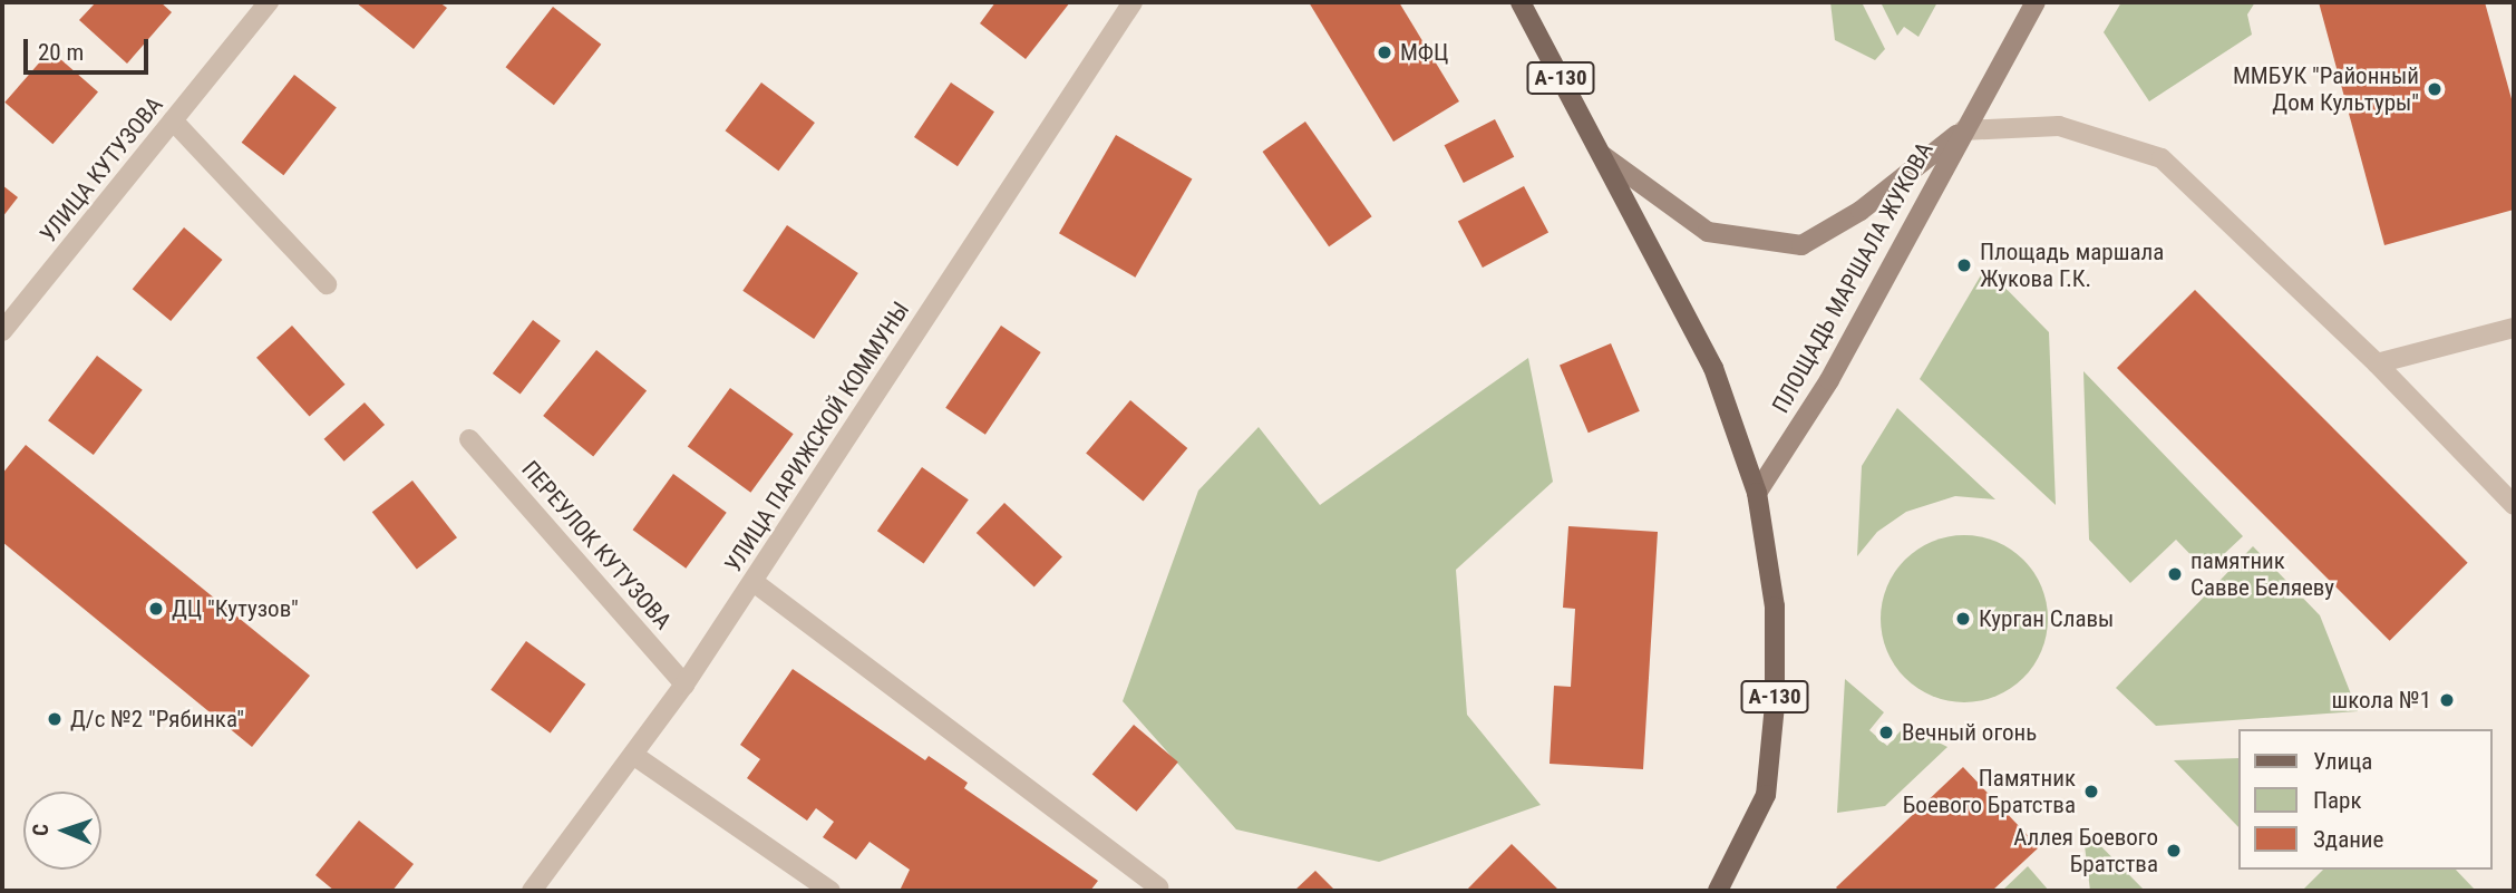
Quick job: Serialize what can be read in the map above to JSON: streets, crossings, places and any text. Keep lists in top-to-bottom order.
{
  "streets": {
    "main road": ["А-130", "ПЛОЩАДЬ МАРШАЛА ЖУКОВА"],
    "street": ["УЛИЦА КУТУЗОВА", "УЛИЦА ПАРИЖСКОЙ КОММУНЫ", "ПЕРЕУЛОК КУТУЗОВА"]
  },
  "crossings": [
    ["А-130", "ПЛОЩАДЬ МАРШАЛА ЖУКОВА"],
    ["УЛИЦА ПАРИЖСКОЙ КОММУНЫ", "ПЕРЕУЛОК КУТУЗОВА"]
  ],
  "places": [
    "МФЦ",
    "ММБУК \"Районный Дом Культуры\"",
    "Площадь маршала Жукова Г.К.",
    "памятник Савве Беляеву",
    "ДЦ \"Кутузов\"",
    "Курган Славы",
    "школа №1",
    "Д/с №2 \"Рябинка\"",
    "Вечный огонь",
    "Памятник Боевого Братства",
    "Аллея Боевого Братства"
  ],
  "legend": ["Улица", "Парк", "Здание"],
  "scale_bar": "20 m",
  "north": "left"
}
